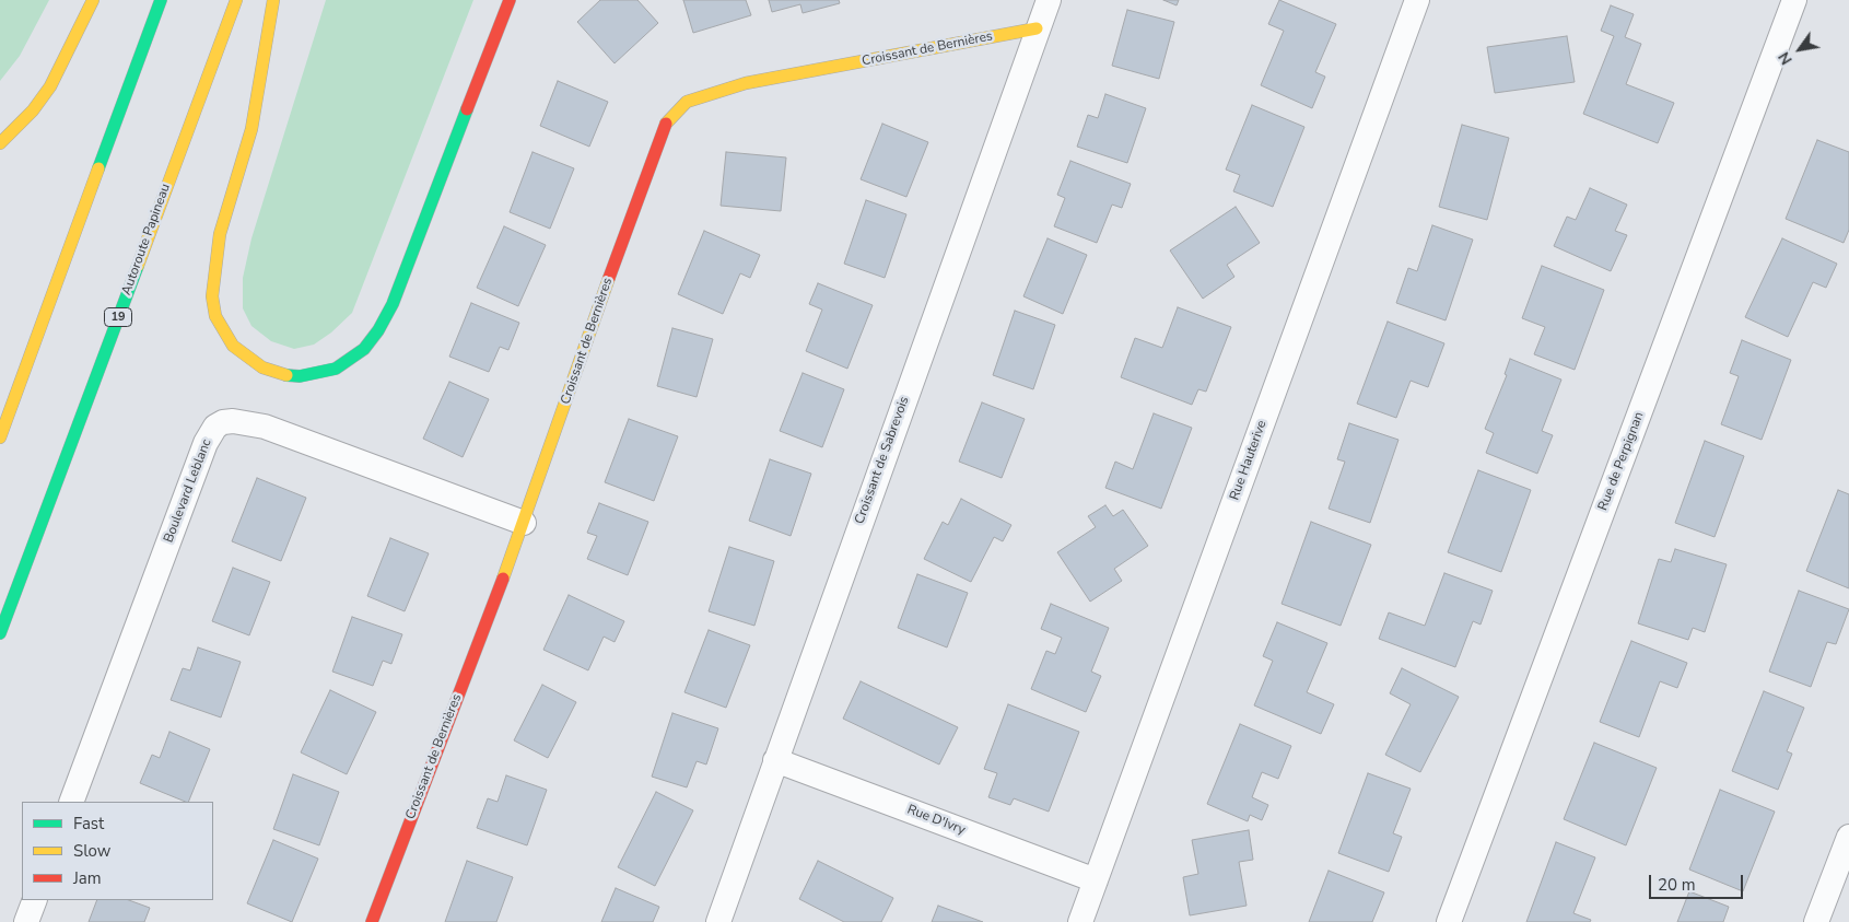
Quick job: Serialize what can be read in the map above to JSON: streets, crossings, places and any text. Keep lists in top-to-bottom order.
{
  "streets": {
    "main road": ["Croissant de Bernières", "Autoroute Papineau", "19"],
    "street": [
      "Croissant de Sabrevois",
      "Rue Hauterive",
      "Rue de Perpignan",
      "Boulevard Leblanc",
      "Rue D'Ivry"
    ]
  },
  "crossings": [
    ["Croissant de Bernières", "Croissant de Sabrevois"],
    ["Croissant de Bernières", "Boulevard Leblanc"],
    ["Croissant de Sabrevois", "Rue D'Ivry"],
    ["Rue Hauterive", "Rue D'Ivry"]
  ],
  "legend": ["Fast", "Slow", "Jam"],
  "scale_bar": "20 m",
  "north": "bottom left"
}
